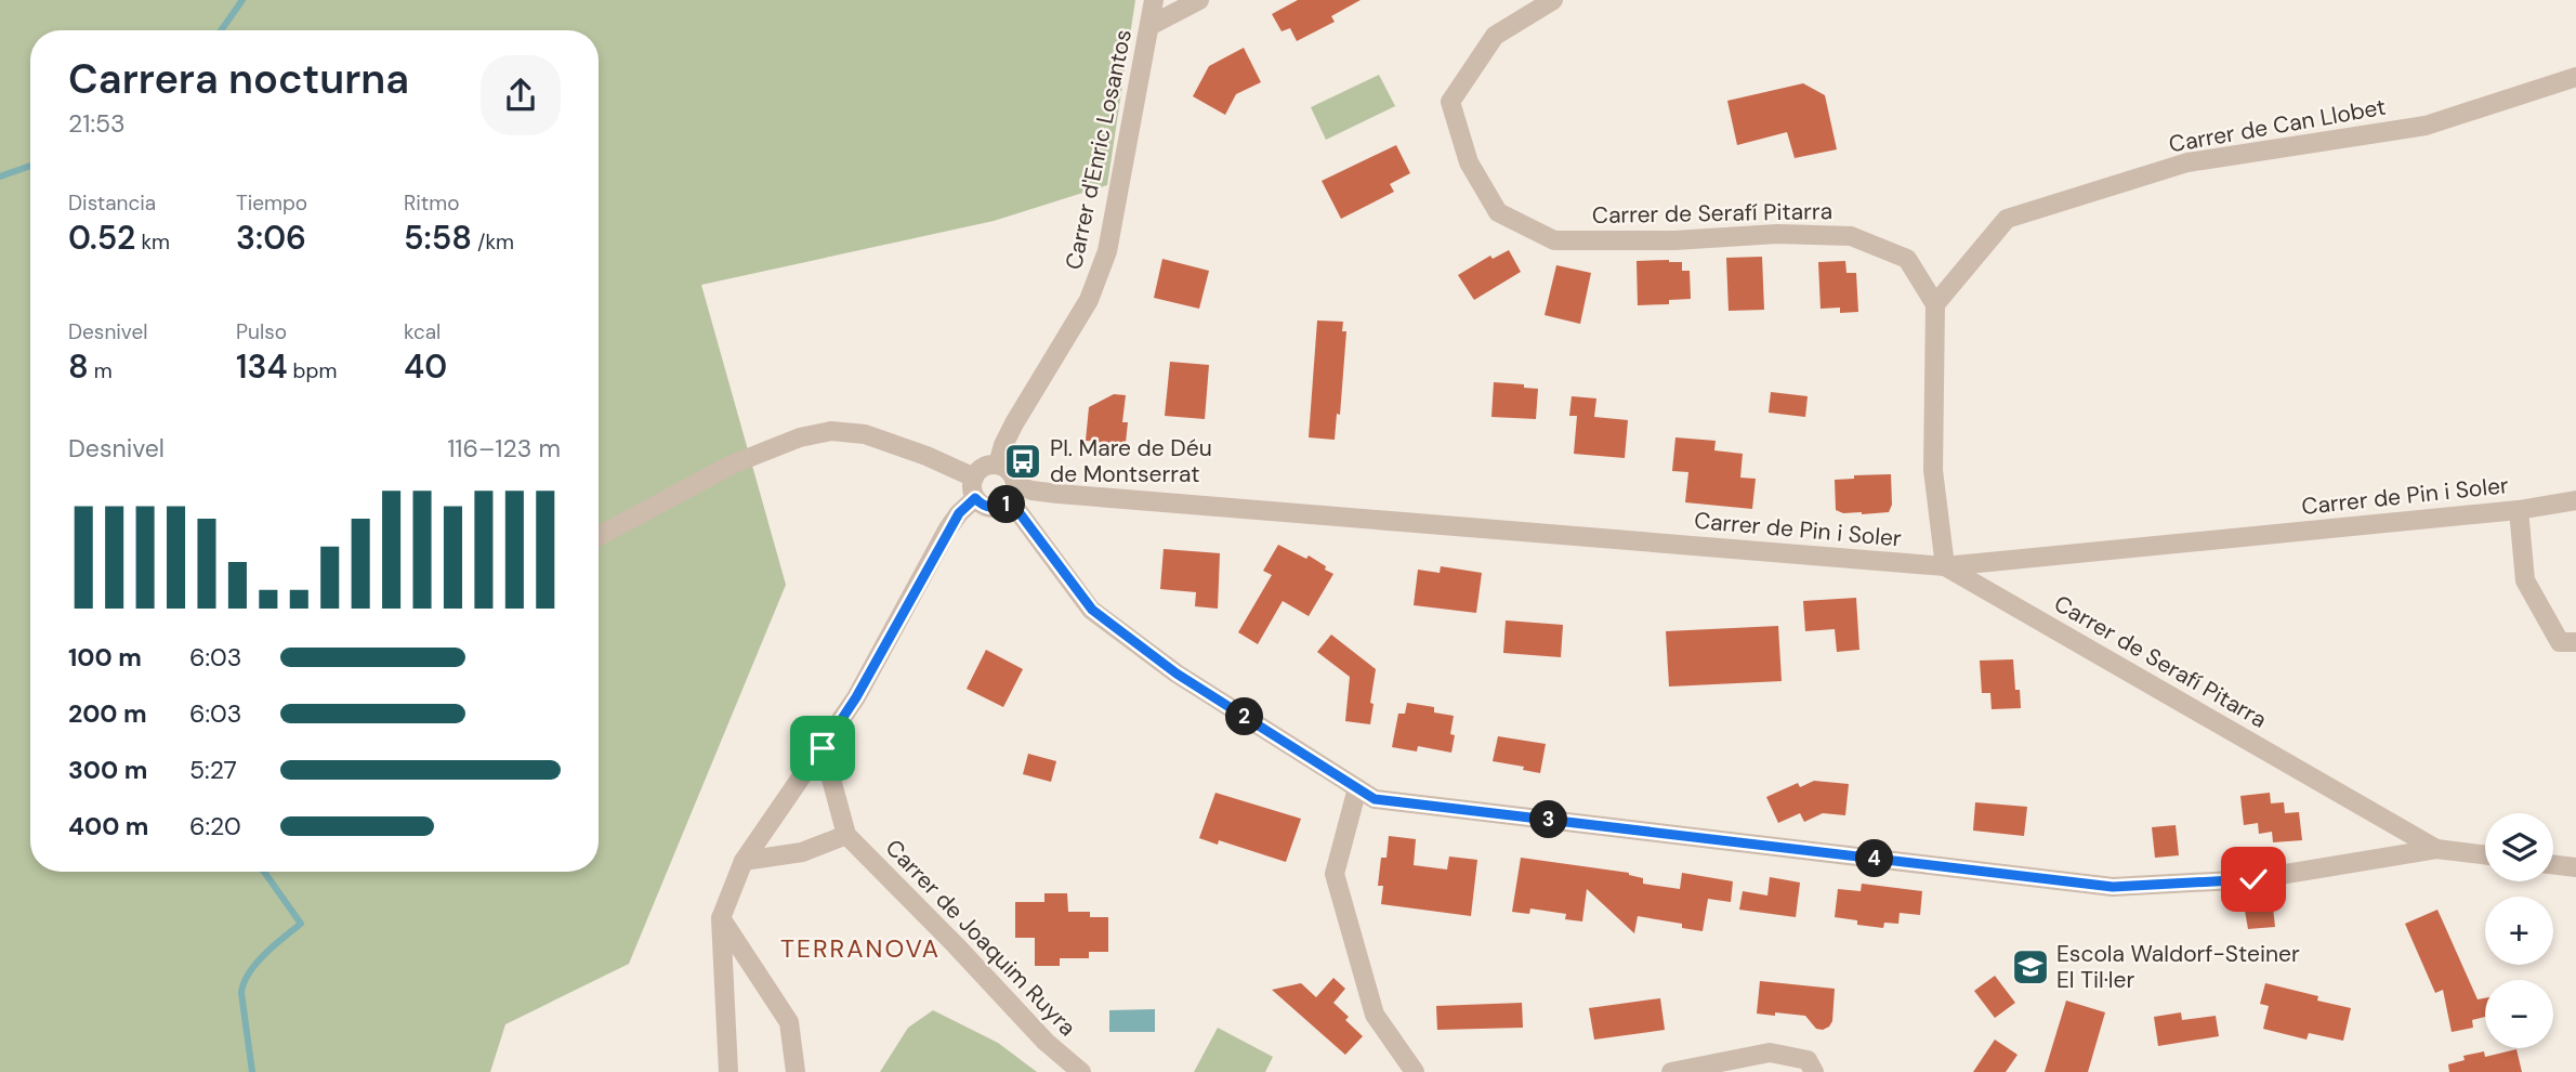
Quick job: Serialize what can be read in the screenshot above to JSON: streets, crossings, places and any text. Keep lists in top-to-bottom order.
{
  "streets": {
    "street": [
      "Carrer de Can Llobet",
      "Carrer d'Enric Losantos",
      "Carrer de Serafí Pitarra",
      "Carrer de Pin i Soler",
      "Carrer de Joaquim Ruyra"
    ]
  },
  "crossings": [
    ["Carrer de Can Llobet", "Carrer de Serafí Pitarra"],
    ["Carrer d'Enric Losantos", "Carrer de Pin i Soler"],
    ["Carrer de Serafí Pitarra", "Carrer de Pin i Soler"]
  ],
  "districts": ["TERRANOVA"],
  "places": {
    "bus stop": ["Pl. Mare de Déu de Montserrat"],
    "school or university": ["Escola Waldorf-Steiner El Til·ler"]
  },
  "page": {
    "heading": ["Carrera nocturna", "21:53"],
    "stats": [
      ["Distancia", "0.52 km"],
      ["Tiempo", "3:06"],
      ["Ritmo", "5:58 /km"],
      ["Desnivel", "8 m"],
      ["Pulso", "134 bpm"],
      ["kcal", "40"]
    ],
    "chart": ["Desnivel", "116–123 m"],
    "pins": [
      "1",
      "2",
      "3",
      "4"
    ],
    "list": [
      {
        "name": "100 m",
        "note": "6:03"
      },
      {
        "name": "200 m",
        "note": "6:03"
      },
      {
        "name": "300 m",
        "note": "5:27"
      },
      {
        "name": "400 m",
        "note": "6:20"
      }
    ],
    "map_buttons": ["+", "−"]
  }
}
